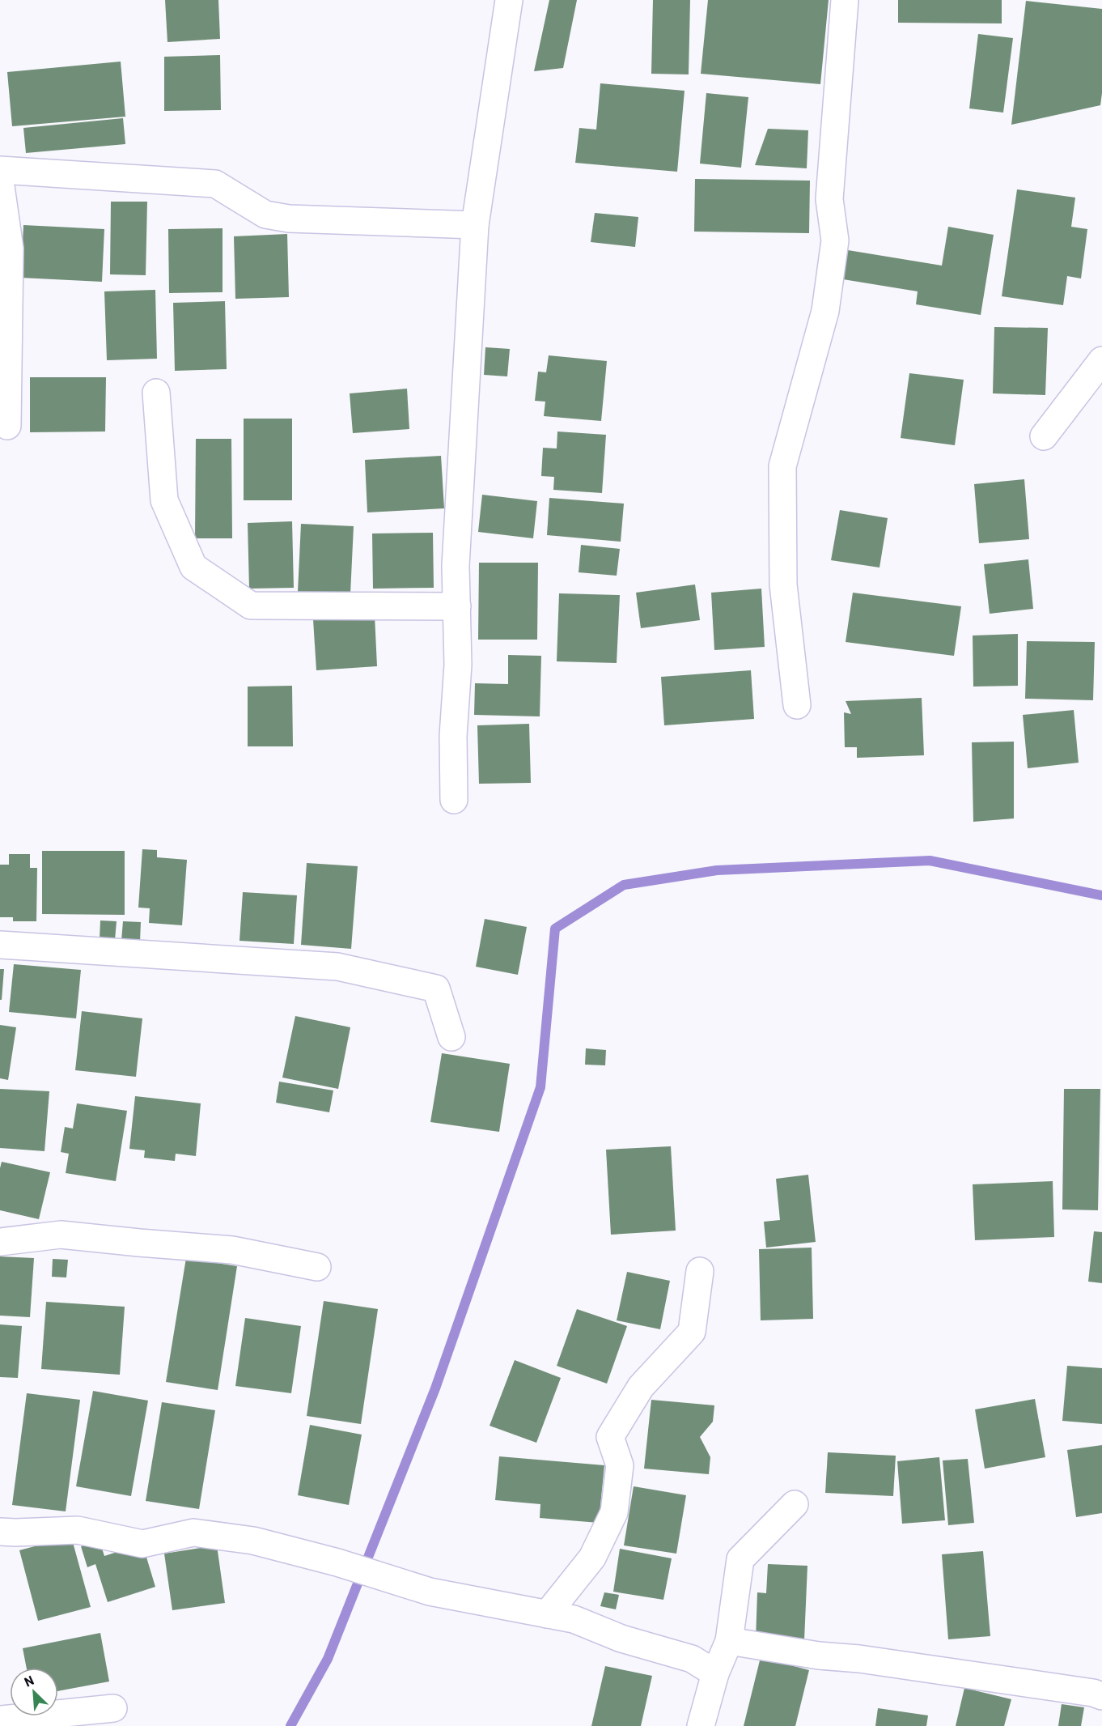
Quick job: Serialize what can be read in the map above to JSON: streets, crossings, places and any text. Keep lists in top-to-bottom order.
{
  "north": "top left"
}
